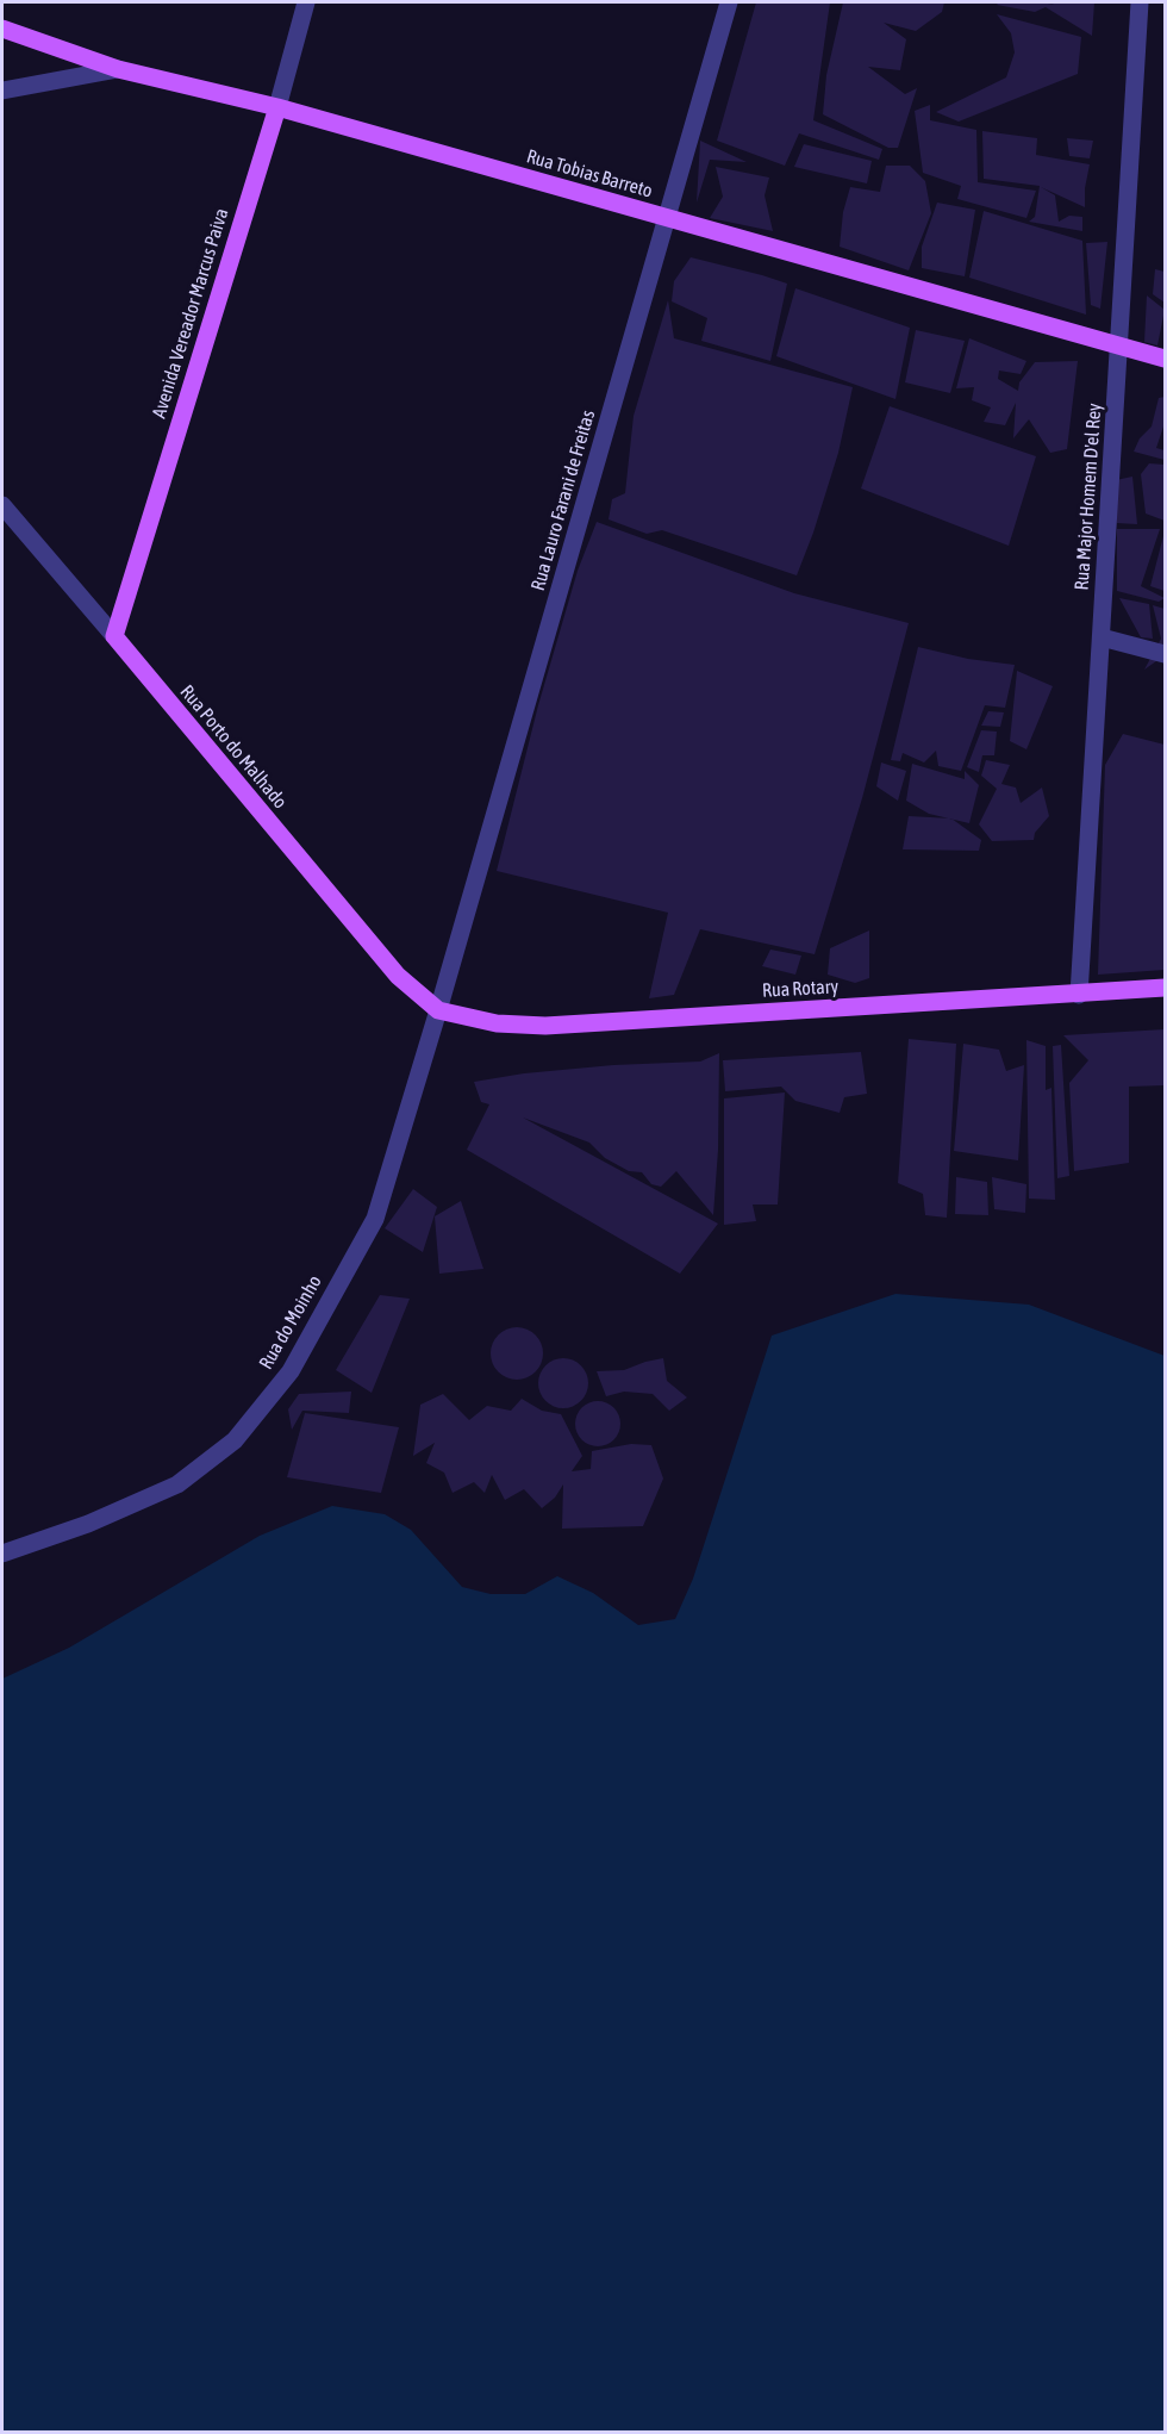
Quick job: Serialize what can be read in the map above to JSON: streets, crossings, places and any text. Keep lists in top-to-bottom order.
{
  "streets": {
    "main road": [
      "Rua Tobias Barreto",
      "Avenida Vereador Marcus Paiva",
      "Rua Porto do Malhado",
      "Rua Rotary"
    ],
    "street": ["Rua Major Homem D'el Rey", "Rua Lauro Farani de Freitas", "Rua do Moinho"]
  },
  "crossings": [
    ["Rua Tobias Barreto", "Avenida Vereador Marcus Paiva"],
    ["Rua Tobias Barreto", "Rua Major Homem D'el Rey"],
    ["Rua Tobias Barreto", "Rua Lauro Farani de Freitas"],
    ["Avenida Vereador Marcus Paiva", "Rua Porto do Malhado"],
    ["Rua Major Homem D'el Rey", "Rua Rotary"],
    ["Rua Lauro Farani de Freitas", "Rua Porto do Malhado"],
    ["Rua Lauro Farani de Freitas", "Rua Rotary"],
    ["Rua Lauro Farani de Freitas", "Rua do Moinho"],
    ["Rua Porto do Malhado", "Rua Rotary"],
    ["Rua Porto do Malhado", "Rua do Moinho"],
    ["Rua Rotary", "Rua do Moinho"]
  ]
}
